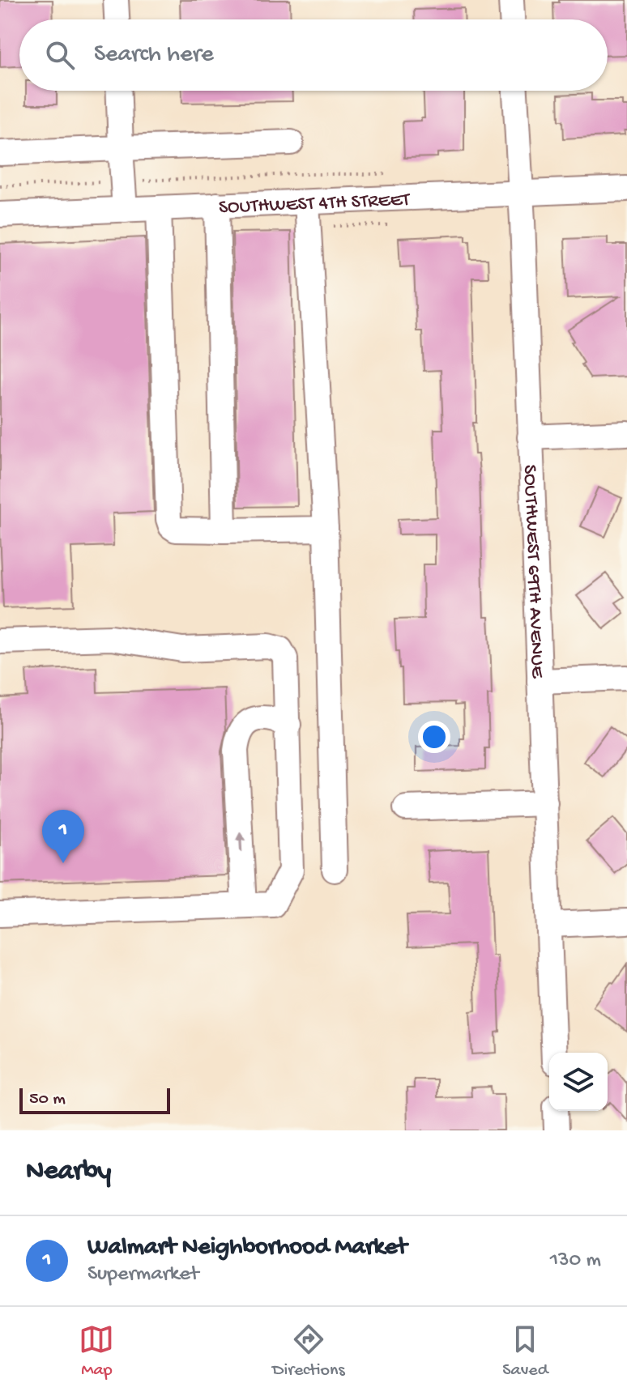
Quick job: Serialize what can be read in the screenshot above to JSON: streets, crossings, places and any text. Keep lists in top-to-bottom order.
{
  "streets": {
    "street": ["SOUTHWEST 4TH STREET", "SOUTHWEST 69TH AVENUE"]
  },
  "crossings": [
    ["SOUTHWEST 4TH STREET", "SOUTHWEST 69TH AVENUE"]
  ],
  "scale_bar": "50 m",
  "page": {
    "search": "Search here",
    "pins": "1",
    "scale": "50 m",
    "heading": "Nearby",
    "list": [
      {
        "mark": "1",
        "name": "Walmart Neighborhood Market",
        "note": "Supermarket",
        "value": "130 m"
      }
    ],
    "nav": ["Map", "Directions", "Saved"]
  }
}
